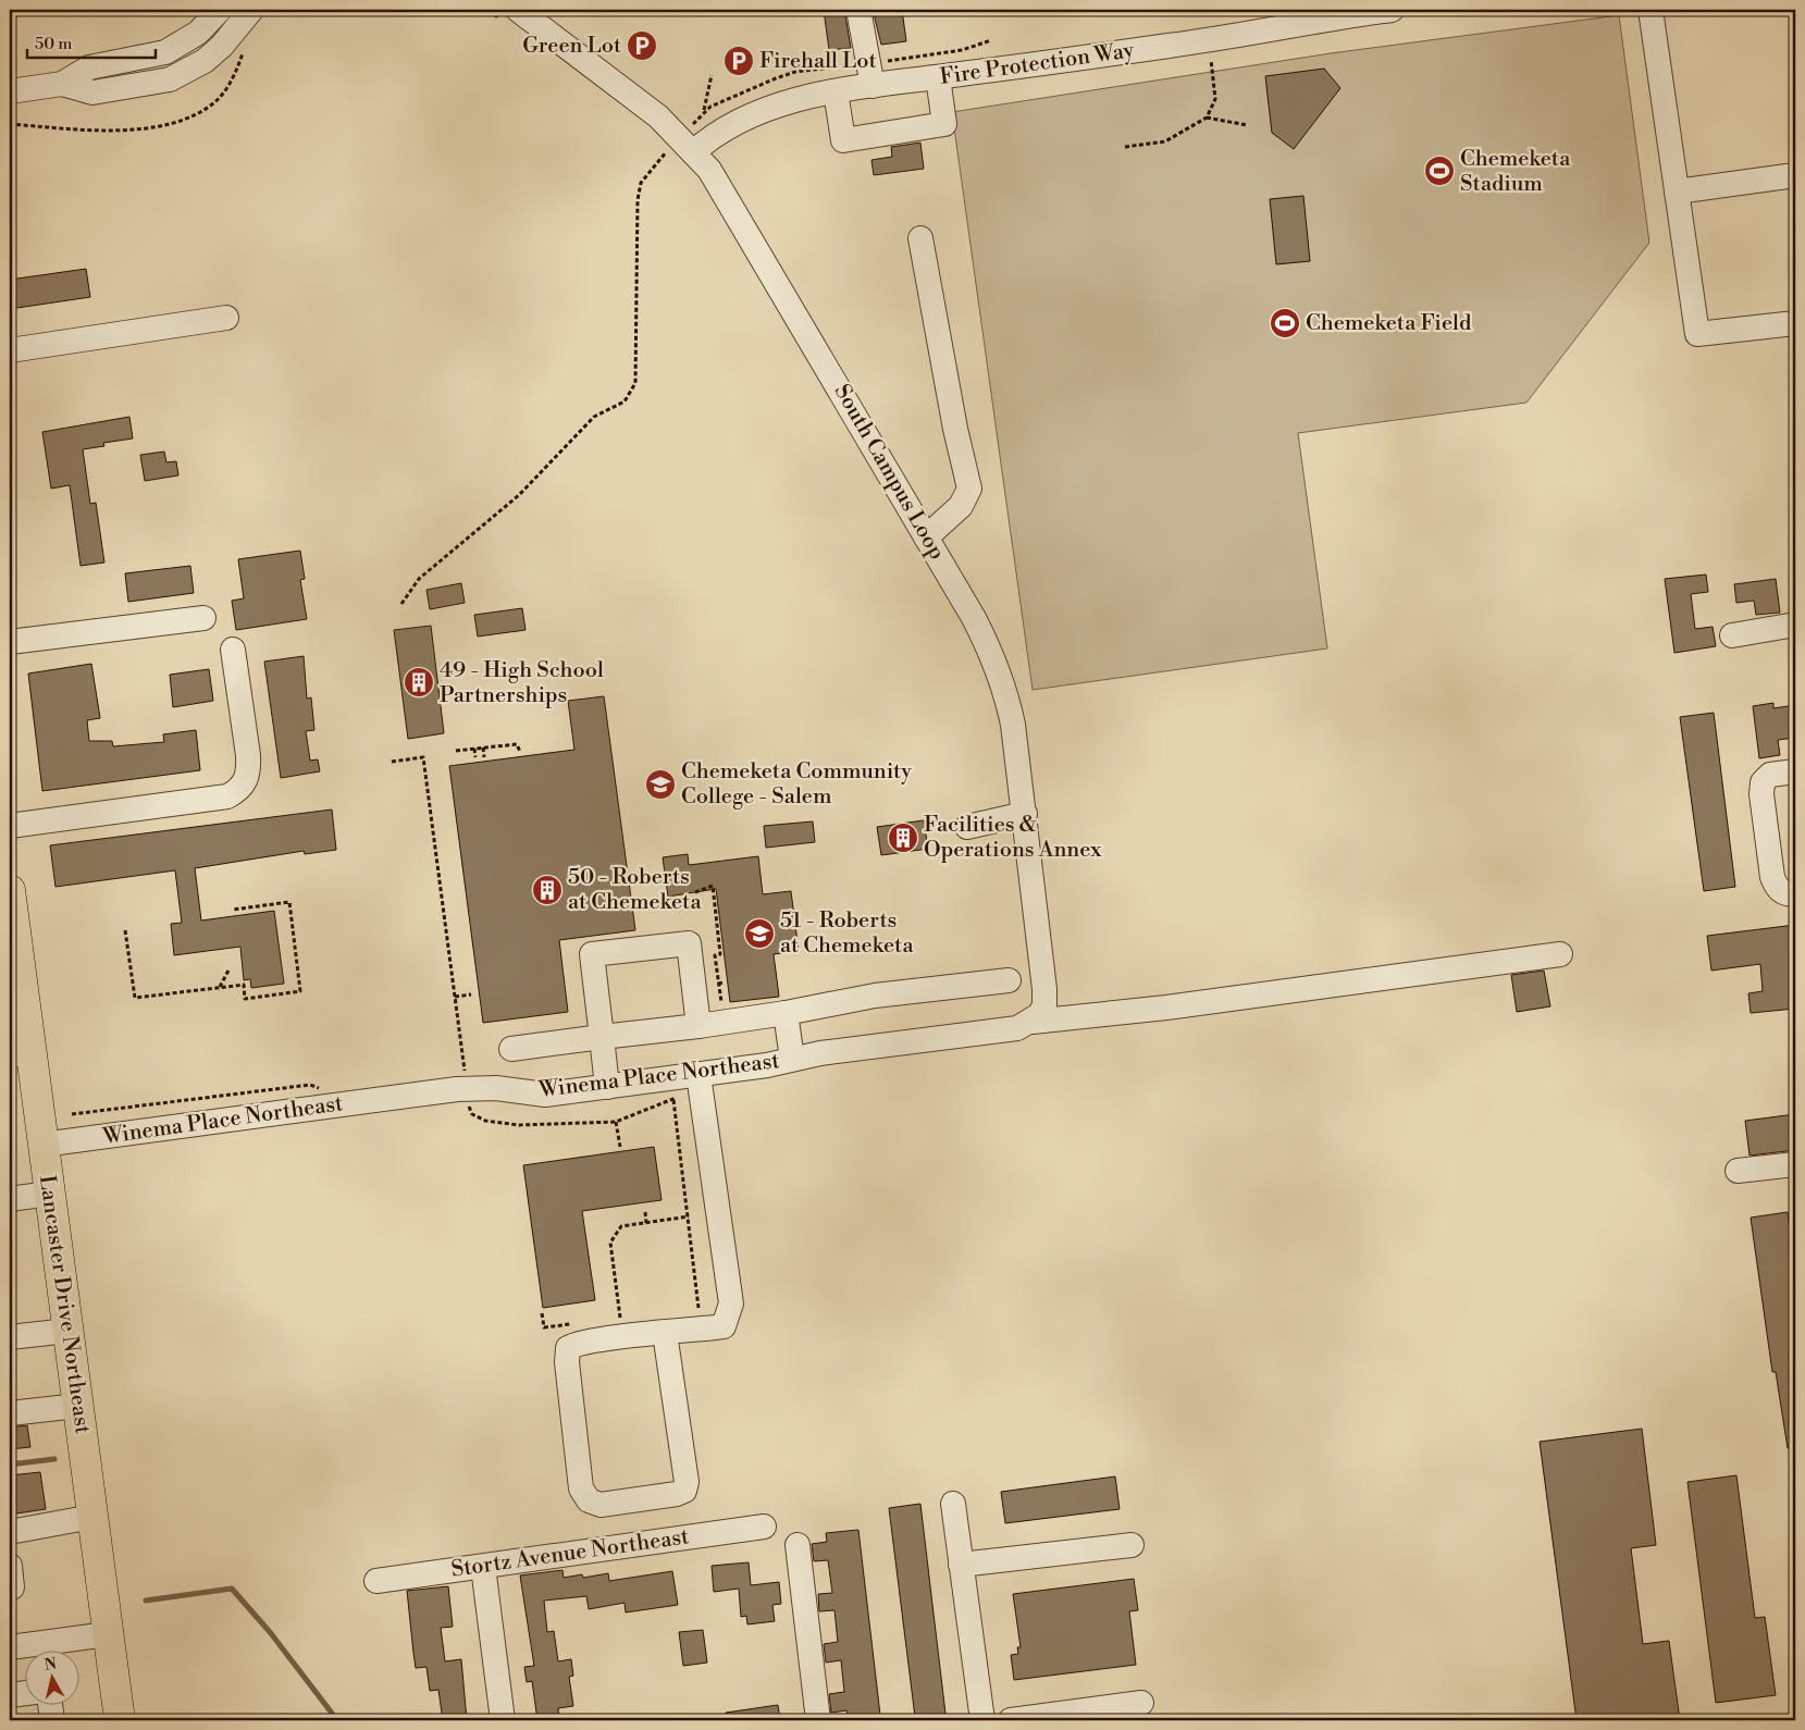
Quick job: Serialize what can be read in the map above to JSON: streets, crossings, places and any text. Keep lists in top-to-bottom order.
{
  "streets": {
    "main road": ["Lancaster Drive Northeast"],
    "street": [
      "Fire Protection Way",
      "South Campus Loop",
      "Winema Place Northeast",
      "Stortz Avenue Northeast"
    ]
  },
  "crossings": [
    ["Fire Protection Way", "South Campus Loop"],
    ["South Campus Loop", "Winema Place Northeast"],
    ["Winema Place Northeast", "Lancaster Drive Northeast"]
  ],
  "places": {
    "parking": ["Green Lot", "Firehall Lot"],
    "sports": ["Chemeketa Stadium", "Chemeketa Field"],
    "building": ["49 - High School Partnerships", "Facilities & Operations Annex", "50 - Roberts at Chemeketa"],
    "school or university": ["Chemeketa Community College - Salem", "51 - Roberts at Chemeketa"]
  },
  "scale_bar": "50 m",
  "north": "top"
}
